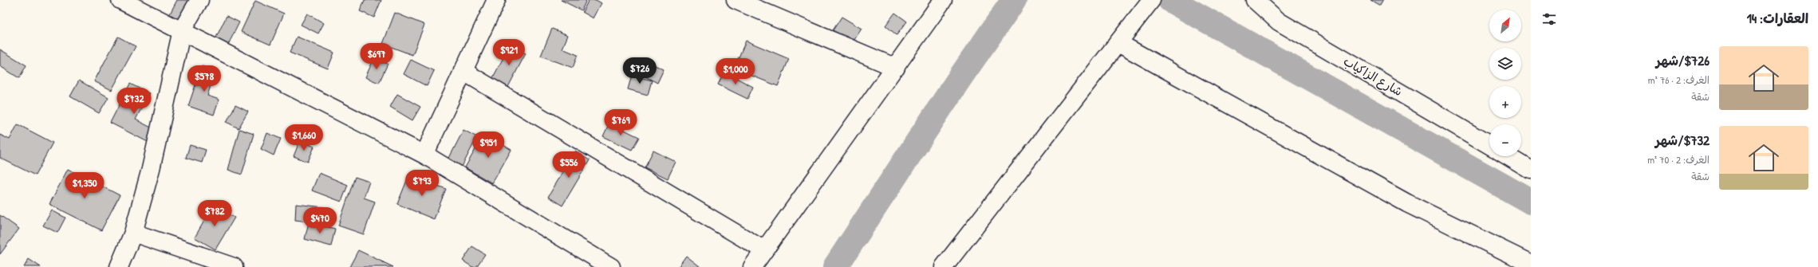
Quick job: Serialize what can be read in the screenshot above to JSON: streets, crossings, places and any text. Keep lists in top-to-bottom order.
{
  "streets": {
    "street": ["شارع الزاكياب"]
  },
  "north": "top right",
  "page": {
    "heading": "العقارات: 14",
    "map_buttons": ["+", "−"],
    "list": [
      {
        "name": "$726/شهر",
        "note": "الغرف: 2 · 76 m² · شقة"
      },
      {
        "name": "$732/شهر",
        "note": "الغرف: 2 · 70 m² · شقة"
      }
    ],
    "price": [
      "$921",
      "$697",
      "$726",
      "$1,000",
      "$578",
      "$732",
      "$769",
      "$1,660",
      "$951",
      "$556",
      "$793",
      "$1,350",
      "$782",
      "$470"
    ]
  }
}
